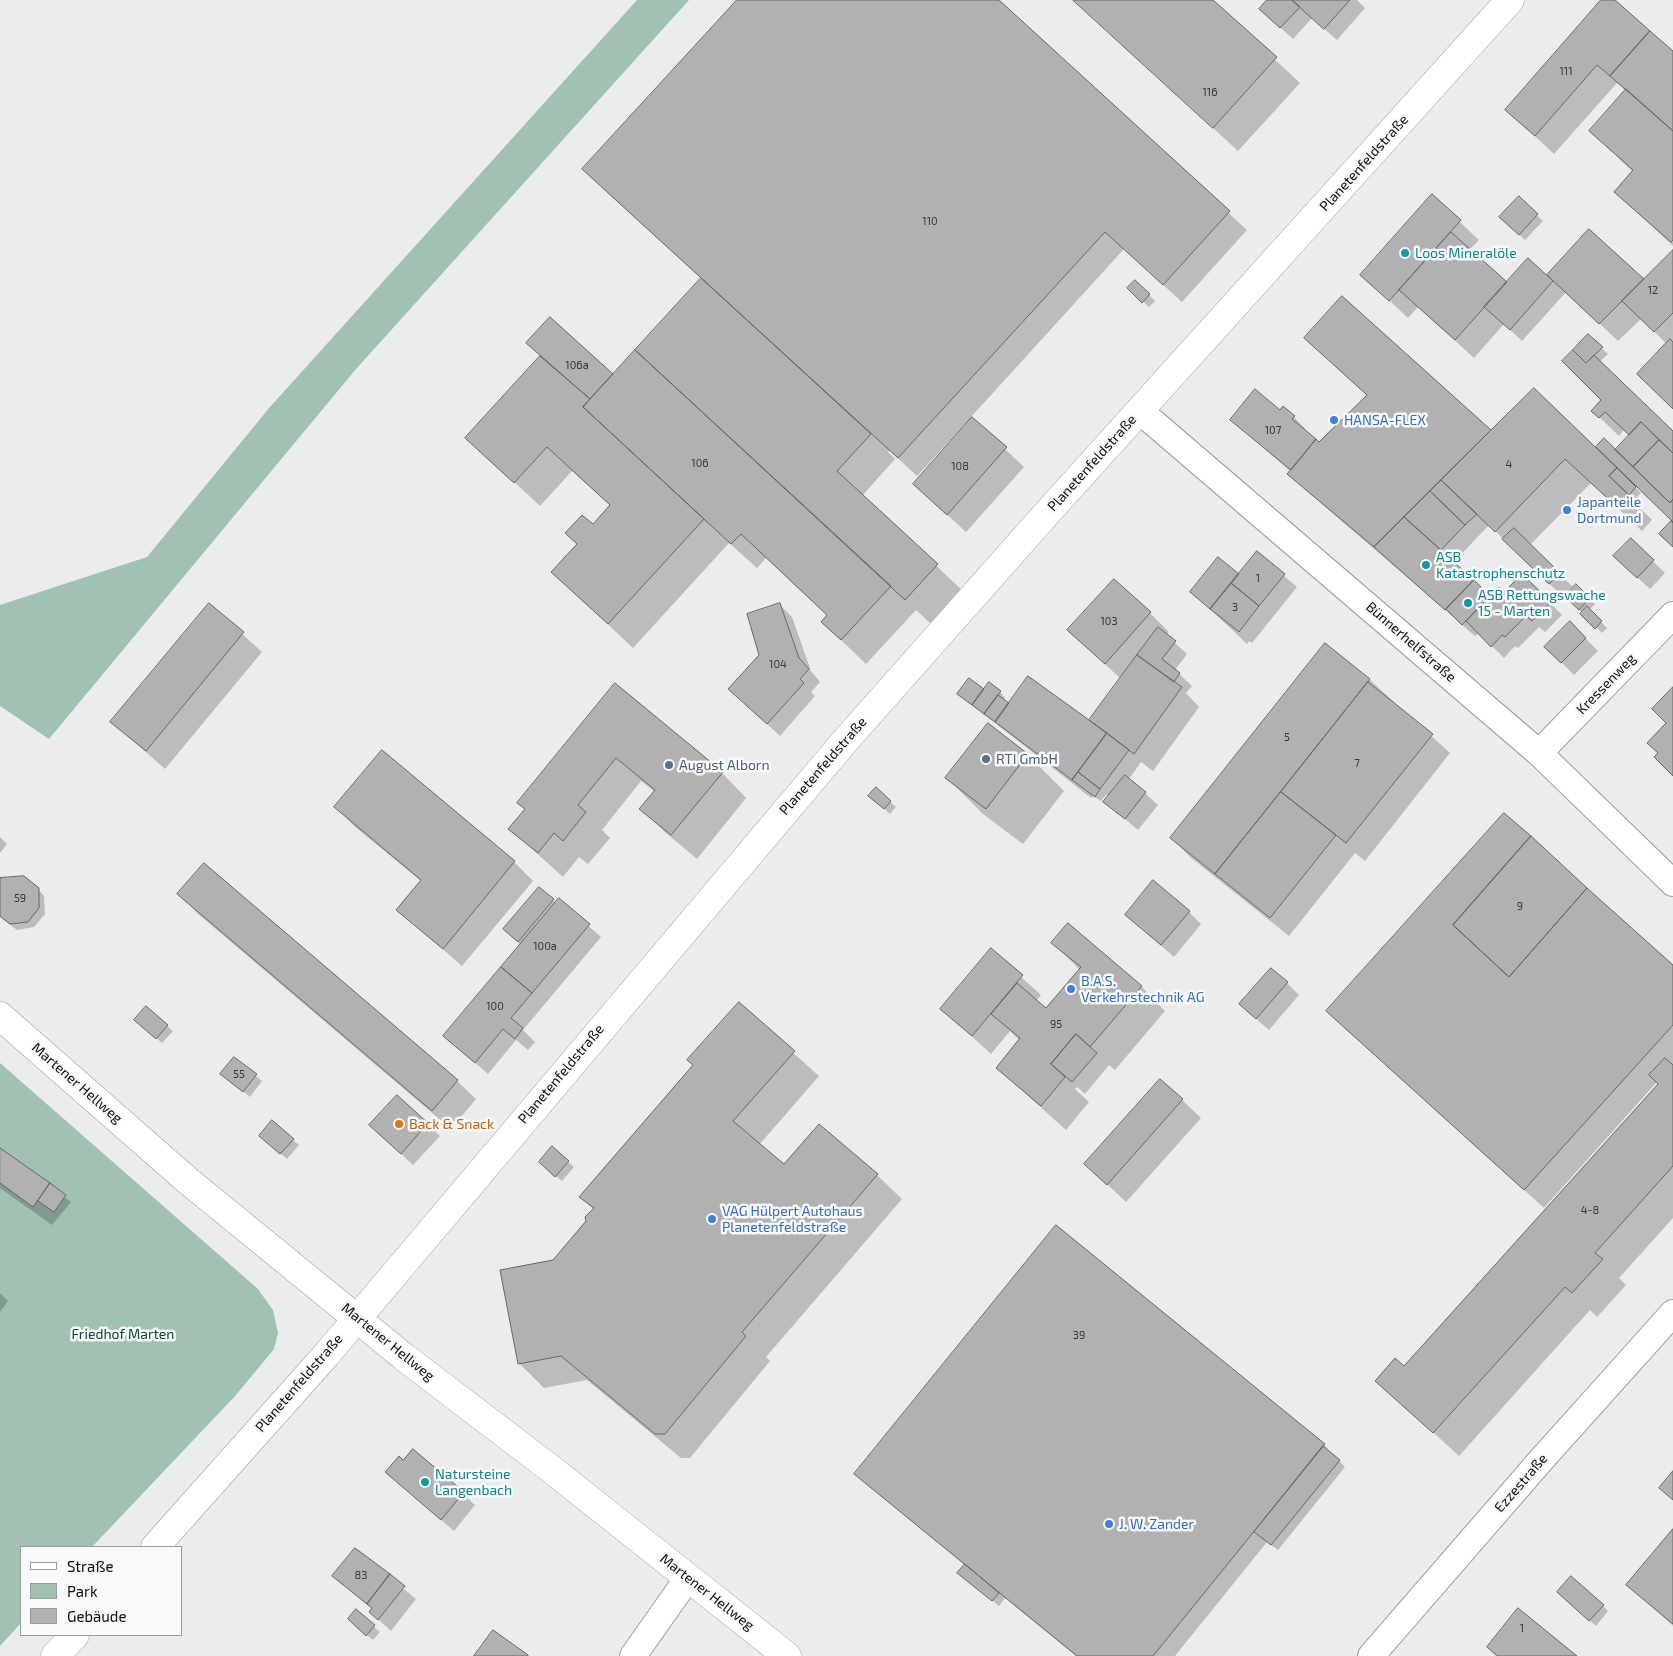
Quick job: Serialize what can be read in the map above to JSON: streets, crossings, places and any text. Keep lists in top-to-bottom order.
{
  "streets": {
    "street": [
      "Planetenfeldstraße",
      "Bünnerhelfstraße",
      "Kressenweg",
      "Martener Hellweg",
      "Ezzestraße"
    ]
  },
  "crossings": [
    ["Planetenfeldstraße", "Bünnerhelfstraße"],
    ["Planetenfeldstraße", "Martener Hellweg"],
    ["Bünnerhelfstraße", "Kressenweg"]
  ],
  "parks": ["Friedhof Marten"],
  "places": [
    "Loos Mineralöle",
    "HANSA-FLEX",
    "Japanteile Dortmund",
    "ASB Katastrophenschutz",
    "ASB Rettungswache 15 - Marten",
    "RTI GmbH",
    "August Alborn",
    "B.A.S. Verkehrstechnik AG",
    "Back & Snack",
    "VAG Hülpert Autohaus Planetenfeldstraße",
    "Natursteine Langenbach",
    "J. W. Zander"
  ],
  "house_numbers": [
    "111",
    "116",
    "110",
    "12",
    "106a",
    "107",
    "106",
    "4",
    "108",
    "1",
    "3",
    "103",
    "104",
    "5",
    "7",
    "59",
    "9",
    "100a",
    "100",
    "95",
    "55",
    "4-8",
    "39",
    "83",
    "1"
  ],
  "legend": ["Straße", "Park", "Gebäude"]
}
